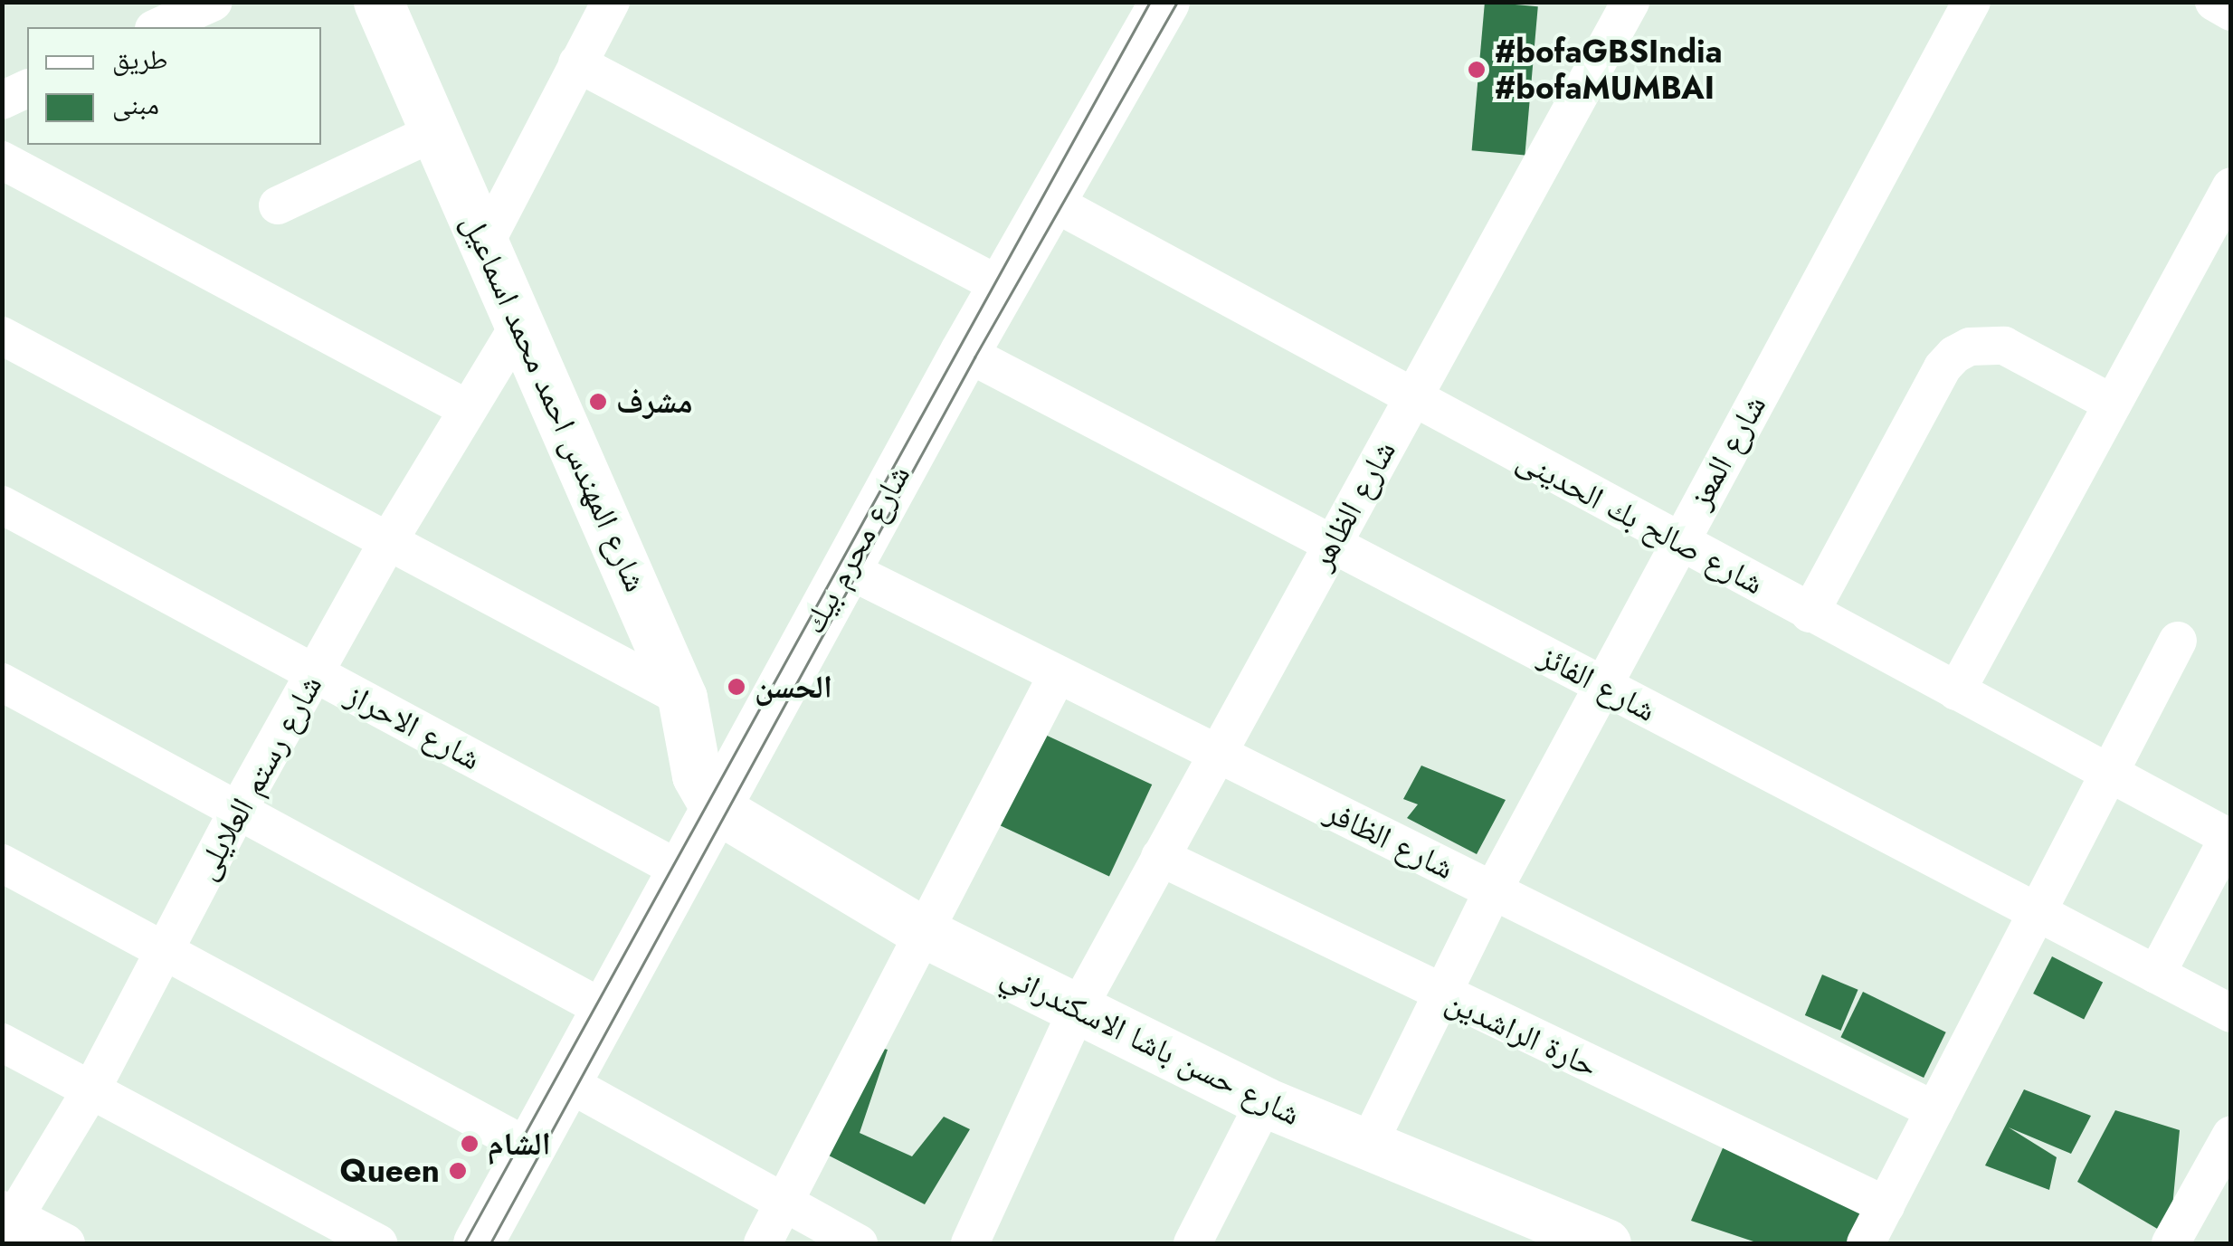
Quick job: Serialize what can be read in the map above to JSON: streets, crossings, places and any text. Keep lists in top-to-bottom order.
{
  "streets": {
    "street": [
      "شارع المهندس احمد محمد اسماعيل",
      "شارع المعز",
      "شارع الظاهر",
      "شارع صالح بك الحدينى",
      "شارع محرم بيك",
      "شارع الفائز",
      "شارع الاحراز",
      "شارع رستم العلايلى",
      "شارع الظافر",
      "حارة الراشدين",
      "شارع حسن باشا الاسكندراني"
    ]
  },
  "crossings": [
    ["شارع المهندس احمد محمد اسماعيل", "شارع محرم بيك"],
    ["شارع المهندس احمد محمد اسماعيل", "شارع رستم العلايلى"],
    ["شارع المهندس احمد محمد اسماعيل", "شارع حسن باشا الاسكندراني"],
    ["شارع المعز", "شارع صالح بك الحدينى"],
    ["شارع المعز", "شارع الفائز"],
    ["شارع المعز", "شارع الظافر"],
    ["شارع المعز", "حارة الراشدين"],
    ["شارع المعز", "شارع حسن باشا الاسكندراني"],
    ["شارع الظاهر", "شارع صالح بك الحدينى"],
    ["شارع الظاهر", "شارع الفائز"],
    ["شارع الظاهر", "شارع الظافر"],
    ["شارع الظاهر", "حارة الراشدين"],
    ["شارع الظاهر", "شارع حسن باشا الاسكندراني"],
    ["شارع صالح بك الحدينى", "شارع محرم بيك"],
    ["شارع محرم بيك", "شارع الفائز"],
    ["شارع محرم بيك", "شارع الاحراز"],
    ["شارع محرم بيك", "شارع الظافر"],
    ["شارع محرم بيك", "شارع حسن باشا الاسكندراني"],
    ["شارع الاحراز", "شارع رستم العلايلى"]
  ],
  "places": [
    "#bofaGBSIndia #bofaMUMBAI",
    "مشرف",
    "الحسن",
    "الشام",
    "Queen"
  ],
  "legend": ["طريق", "مبنى"]
}
